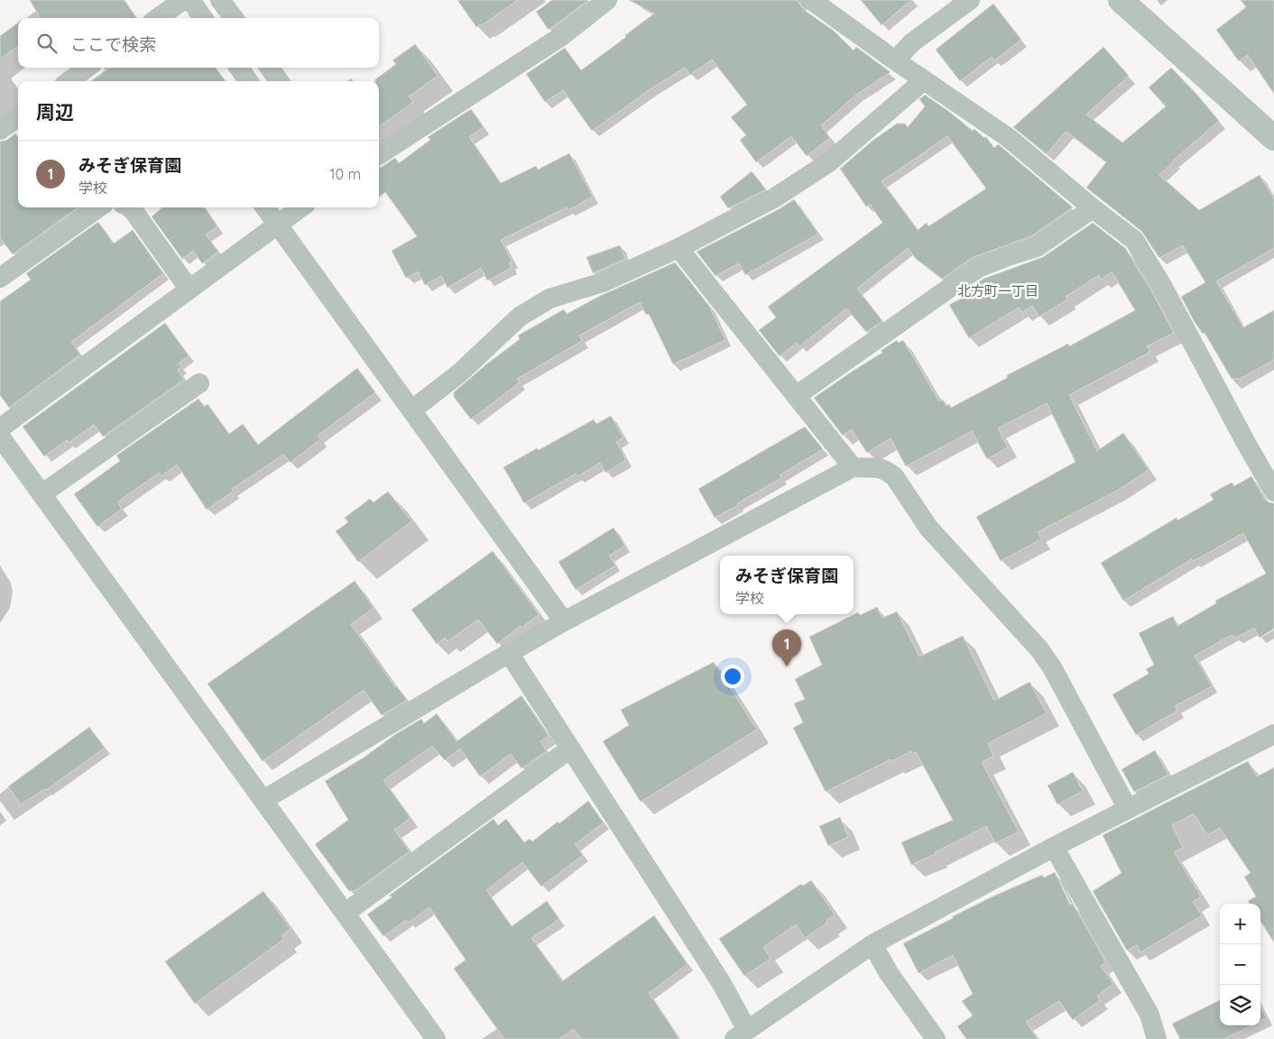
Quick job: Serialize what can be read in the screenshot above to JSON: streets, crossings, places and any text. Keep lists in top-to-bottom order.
{
  "districts": ["北方町一丁目"],
  "page": {
    "search": "ここで検索",
    "heading": "周辺",
    "list": [
      {
        "mark": "1",
        "name": "みそぎ保育園",
        "note": "学校",
        "value": "10 m"
      }
    ],
    "popup": ["みそぎ保育園", "学校"],
    "pins": "1",
    "map_buttons": ["+", "−"]
  }
}
